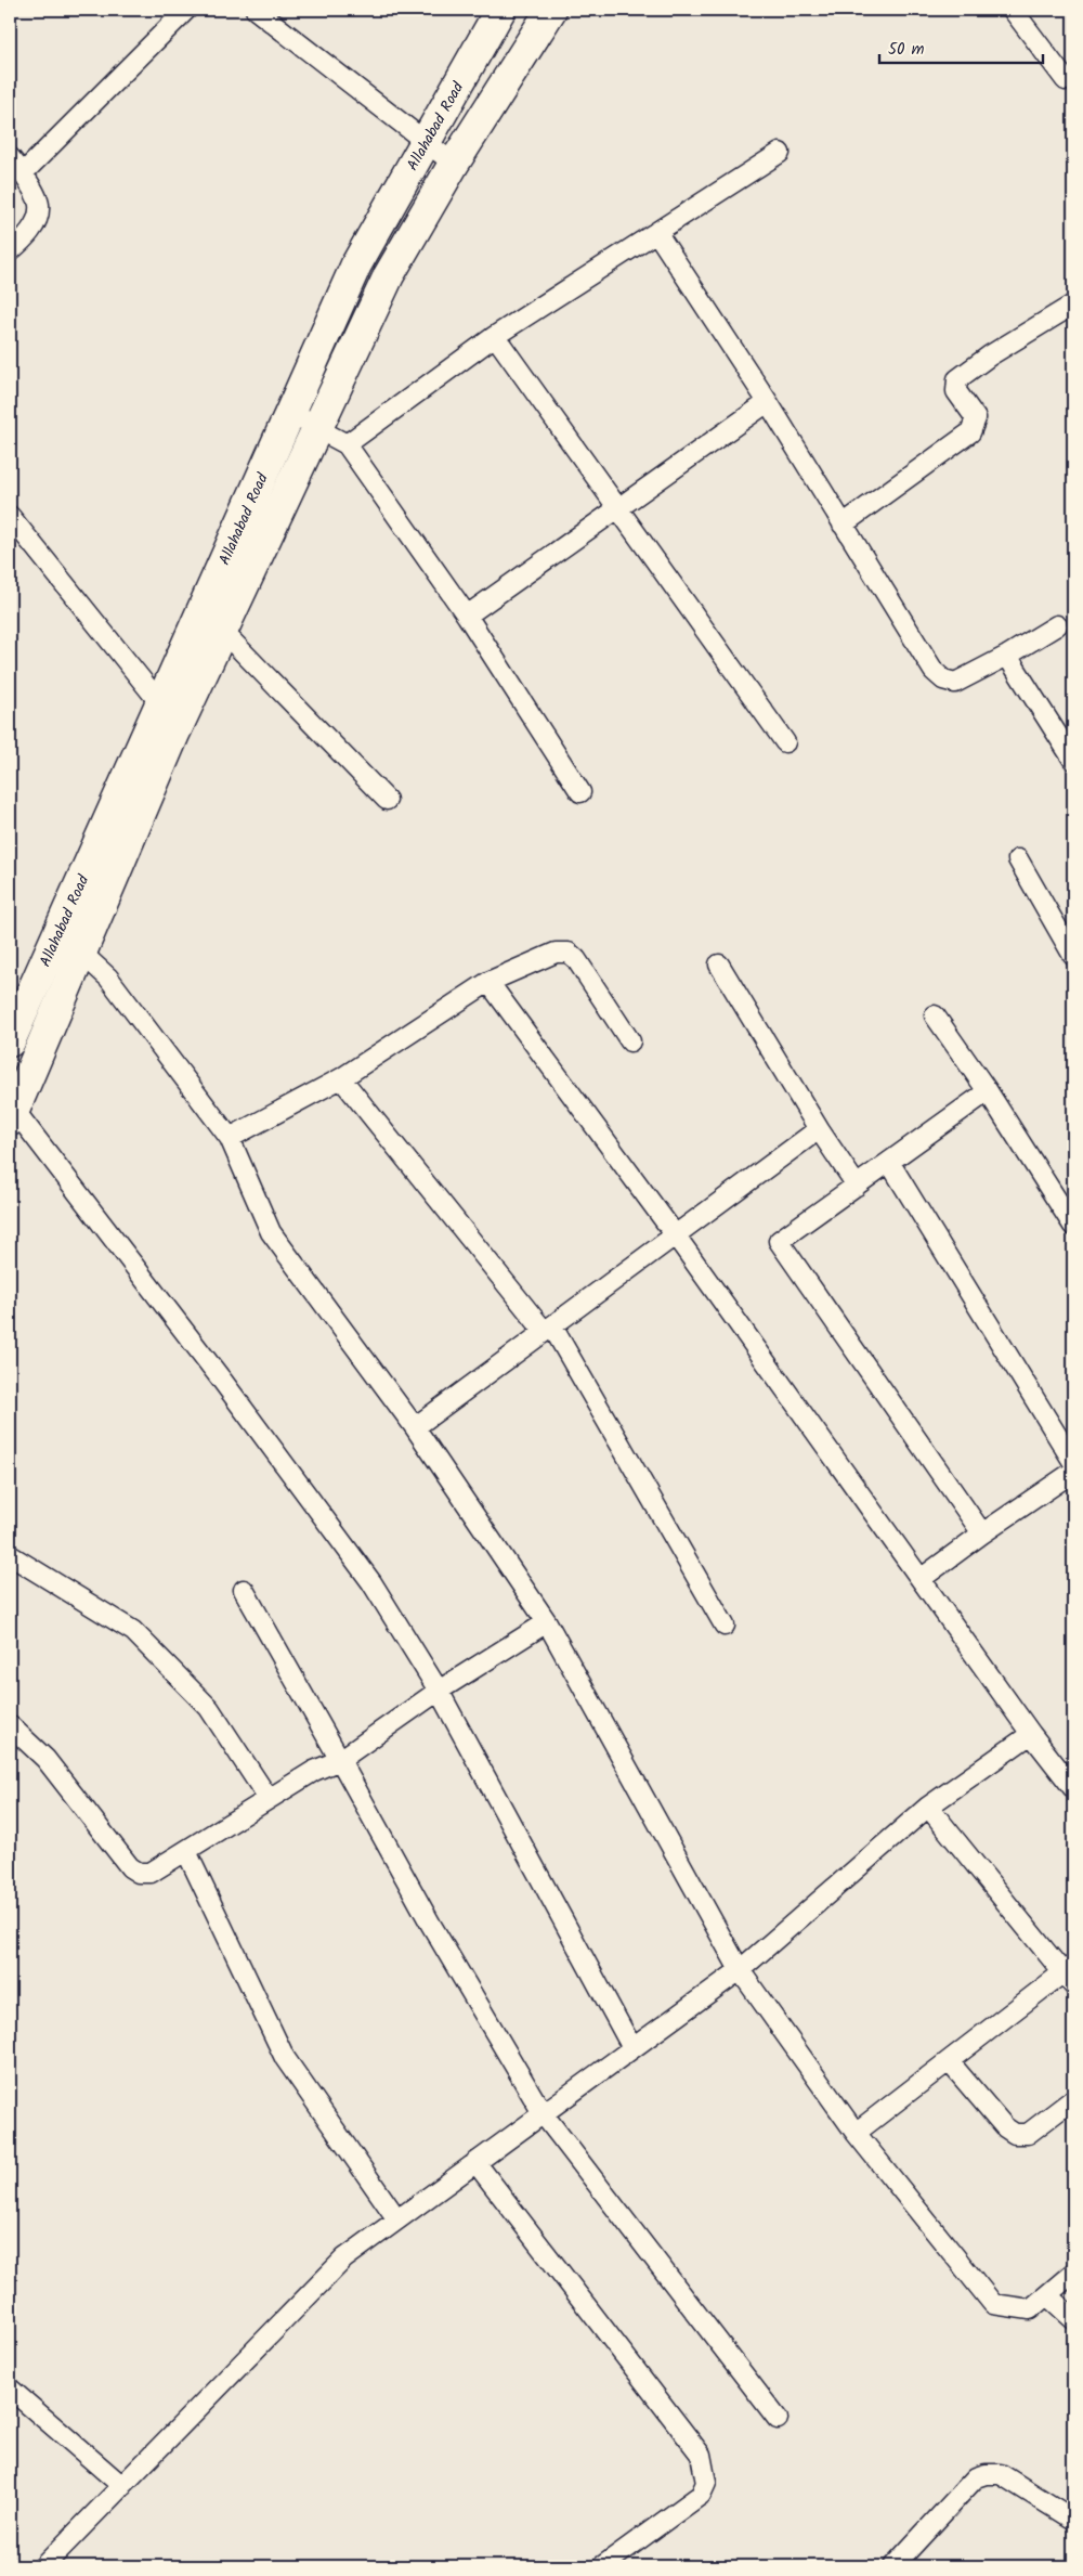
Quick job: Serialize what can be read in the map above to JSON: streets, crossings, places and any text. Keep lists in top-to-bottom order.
{
  "streets": {
    "main road": ["Allahabad Road"]
  },
  "scale_bar": "50 m"
}
